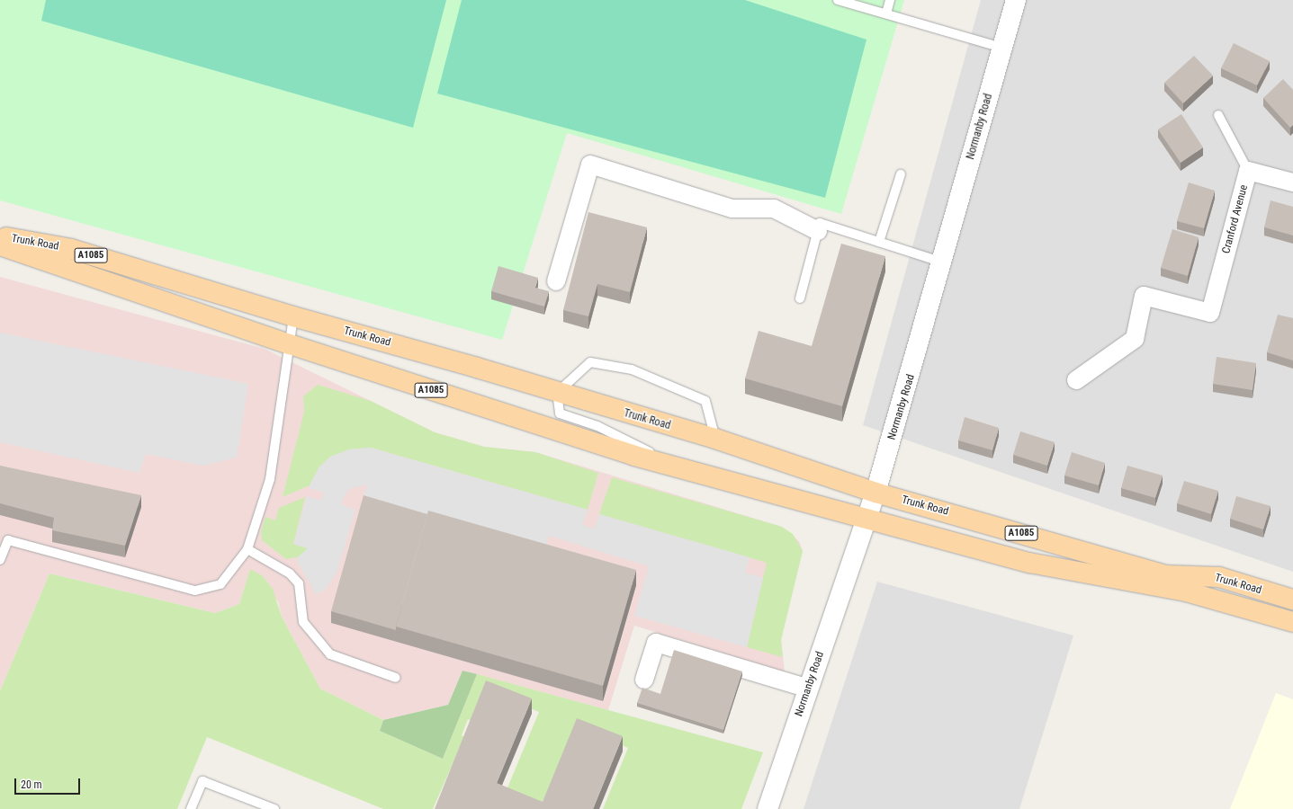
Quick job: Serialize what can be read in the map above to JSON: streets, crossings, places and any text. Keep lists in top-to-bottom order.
{
  "streets": {
    "main road": ["Trunk Road", "A1085"],
    "street": ["Normanby Road", "Cranford Avenue"]
  },
  "crossings": [
    ["Normanby Road", "Trunk Road"],
    ["Normanby Road", "A1085"]
  ],
  "scale_bar": "20 m"
}
